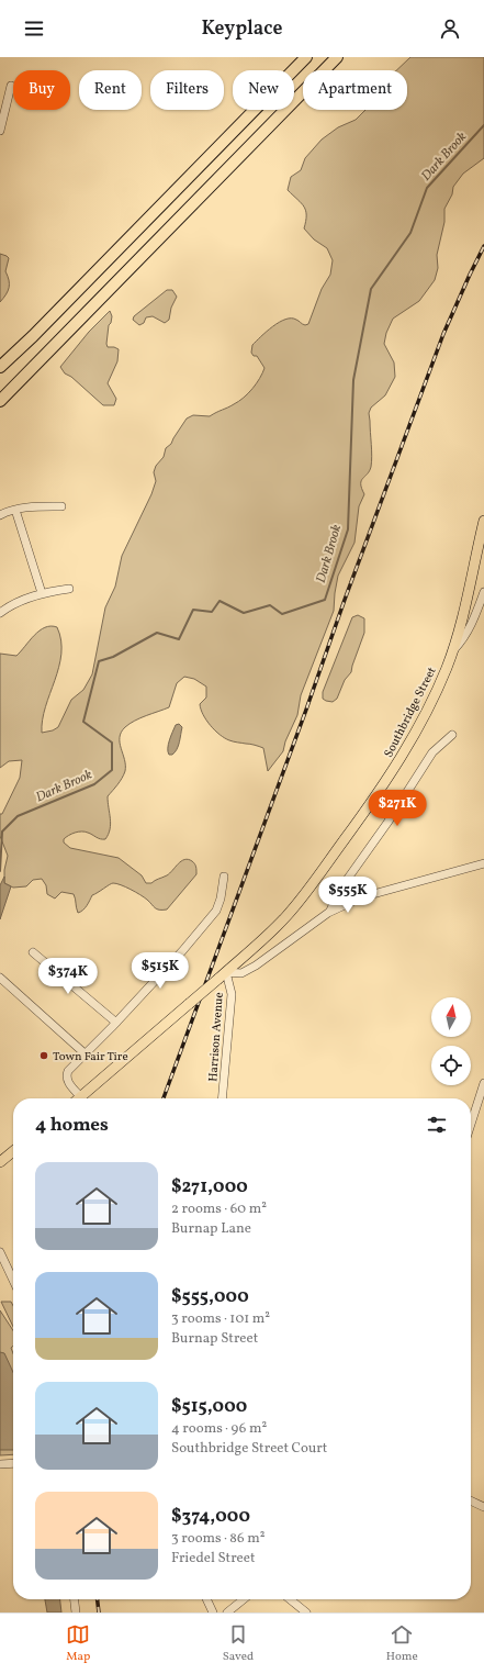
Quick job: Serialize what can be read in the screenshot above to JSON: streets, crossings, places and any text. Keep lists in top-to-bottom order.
{
  "streets": {
    "main road": ["Southbridge Street"],
    "street": ["Harrison Avenue"]
  },
  "crossings": [
    ["Southbridge Street", "Harrison Avenue"]
  ],
  "water": ["Dark Brook"],
  "places": ["Town Fair Tire"],
  "north": "top",
  "page": {
    "header": "Keyplace",
    "chip": [
      "Buy",
      "Rent",
      "Filters",
      "New",
      "Apartment"
    ],
    "price": [
      "$271K",
      "$555K",
      "$515K",
      "$374K"
    ],
    "heading": "4 homes",
    "list": [
      {
        "name": "$271,000",
        "note": "2 rooms · 60 m² · Burnap Lane"
      },
      {
        "name": "$555,000",
        "note": "3 rooms · 101 m² · Burnap Street"
      },
      {
        "name": "$515,000",
        "note": "4 rooms · 96 m² · Southbridge Street Court"
      },
      {
        "name": "$374,000",
        "note": "3 rooms · 86 m² · Friedel Street"
      }
    ],
    "tabs": ["Map", "Saved", "Home"]
  }
}
